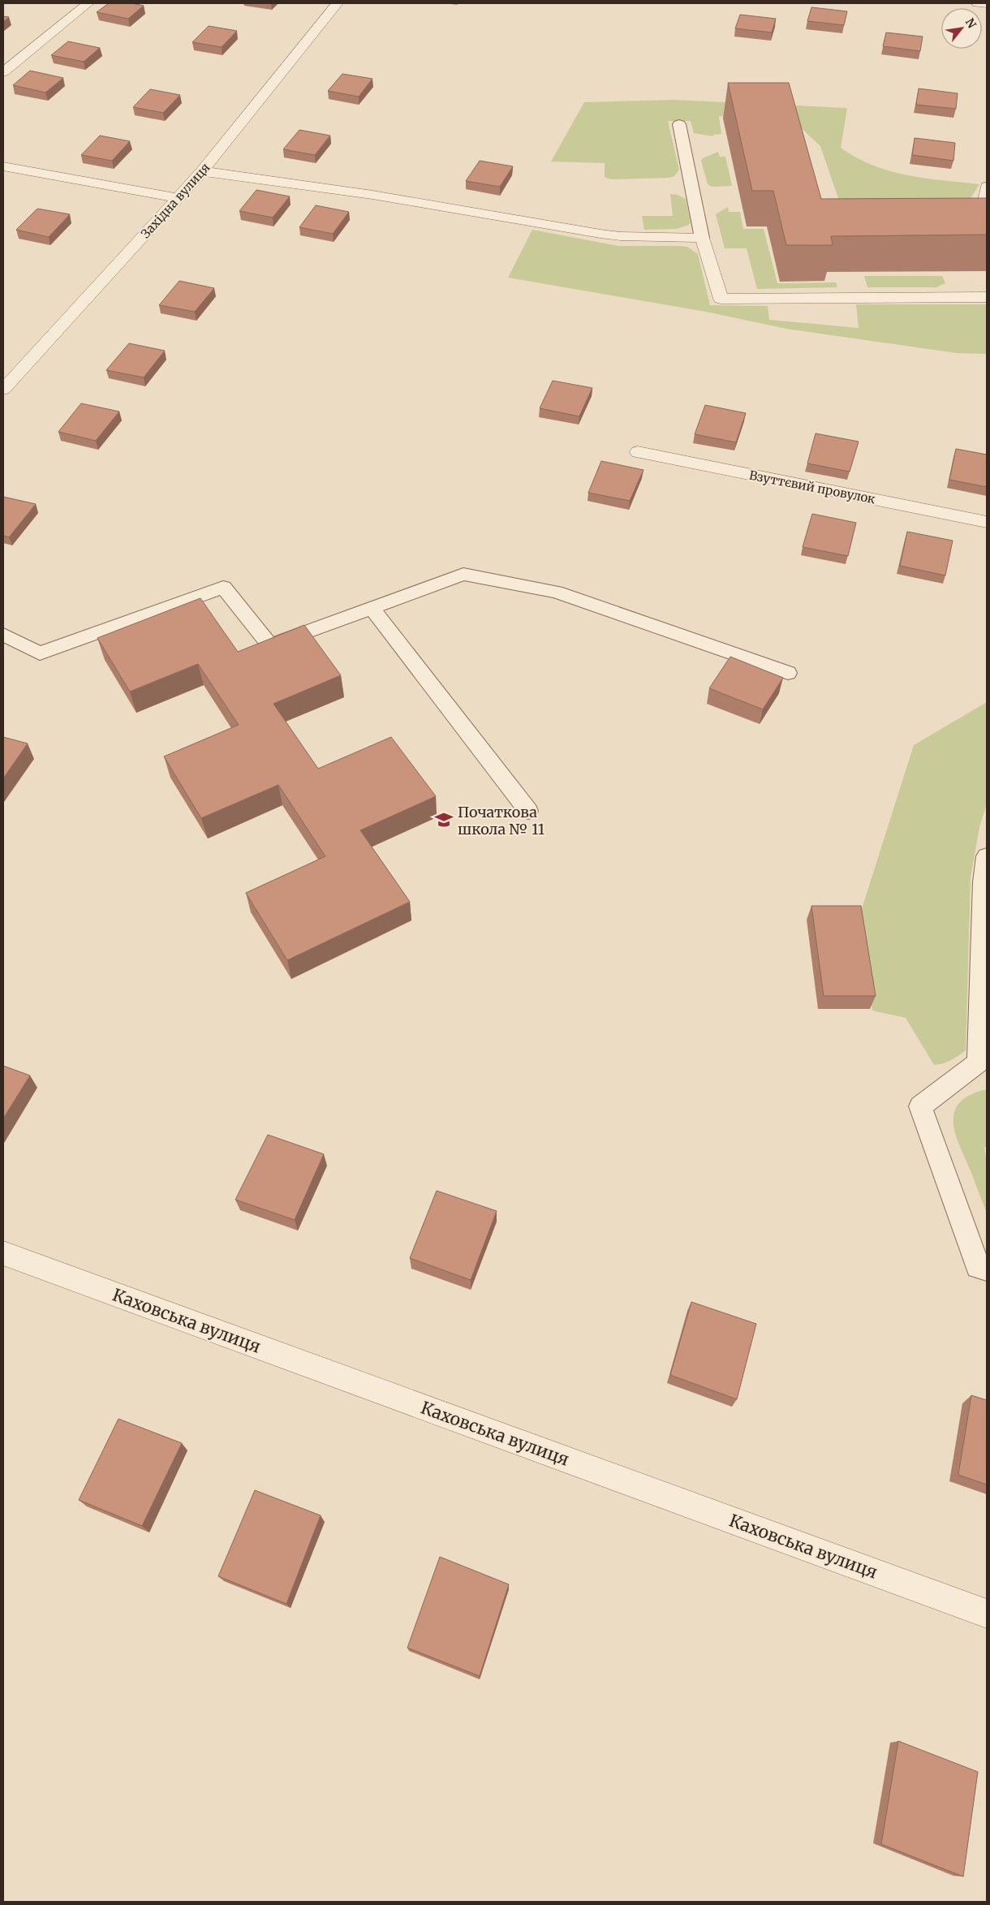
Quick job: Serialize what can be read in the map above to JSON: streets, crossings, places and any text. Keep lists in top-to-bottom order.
{
  "streets": {
    "street": ["Західна вулиця", "Взуттєвий провулок", "Каховська вулиця"]
  },
  "places": {
    "school or university": ["Початкова школа № 11"]
  },
  "north": "top right"
}
